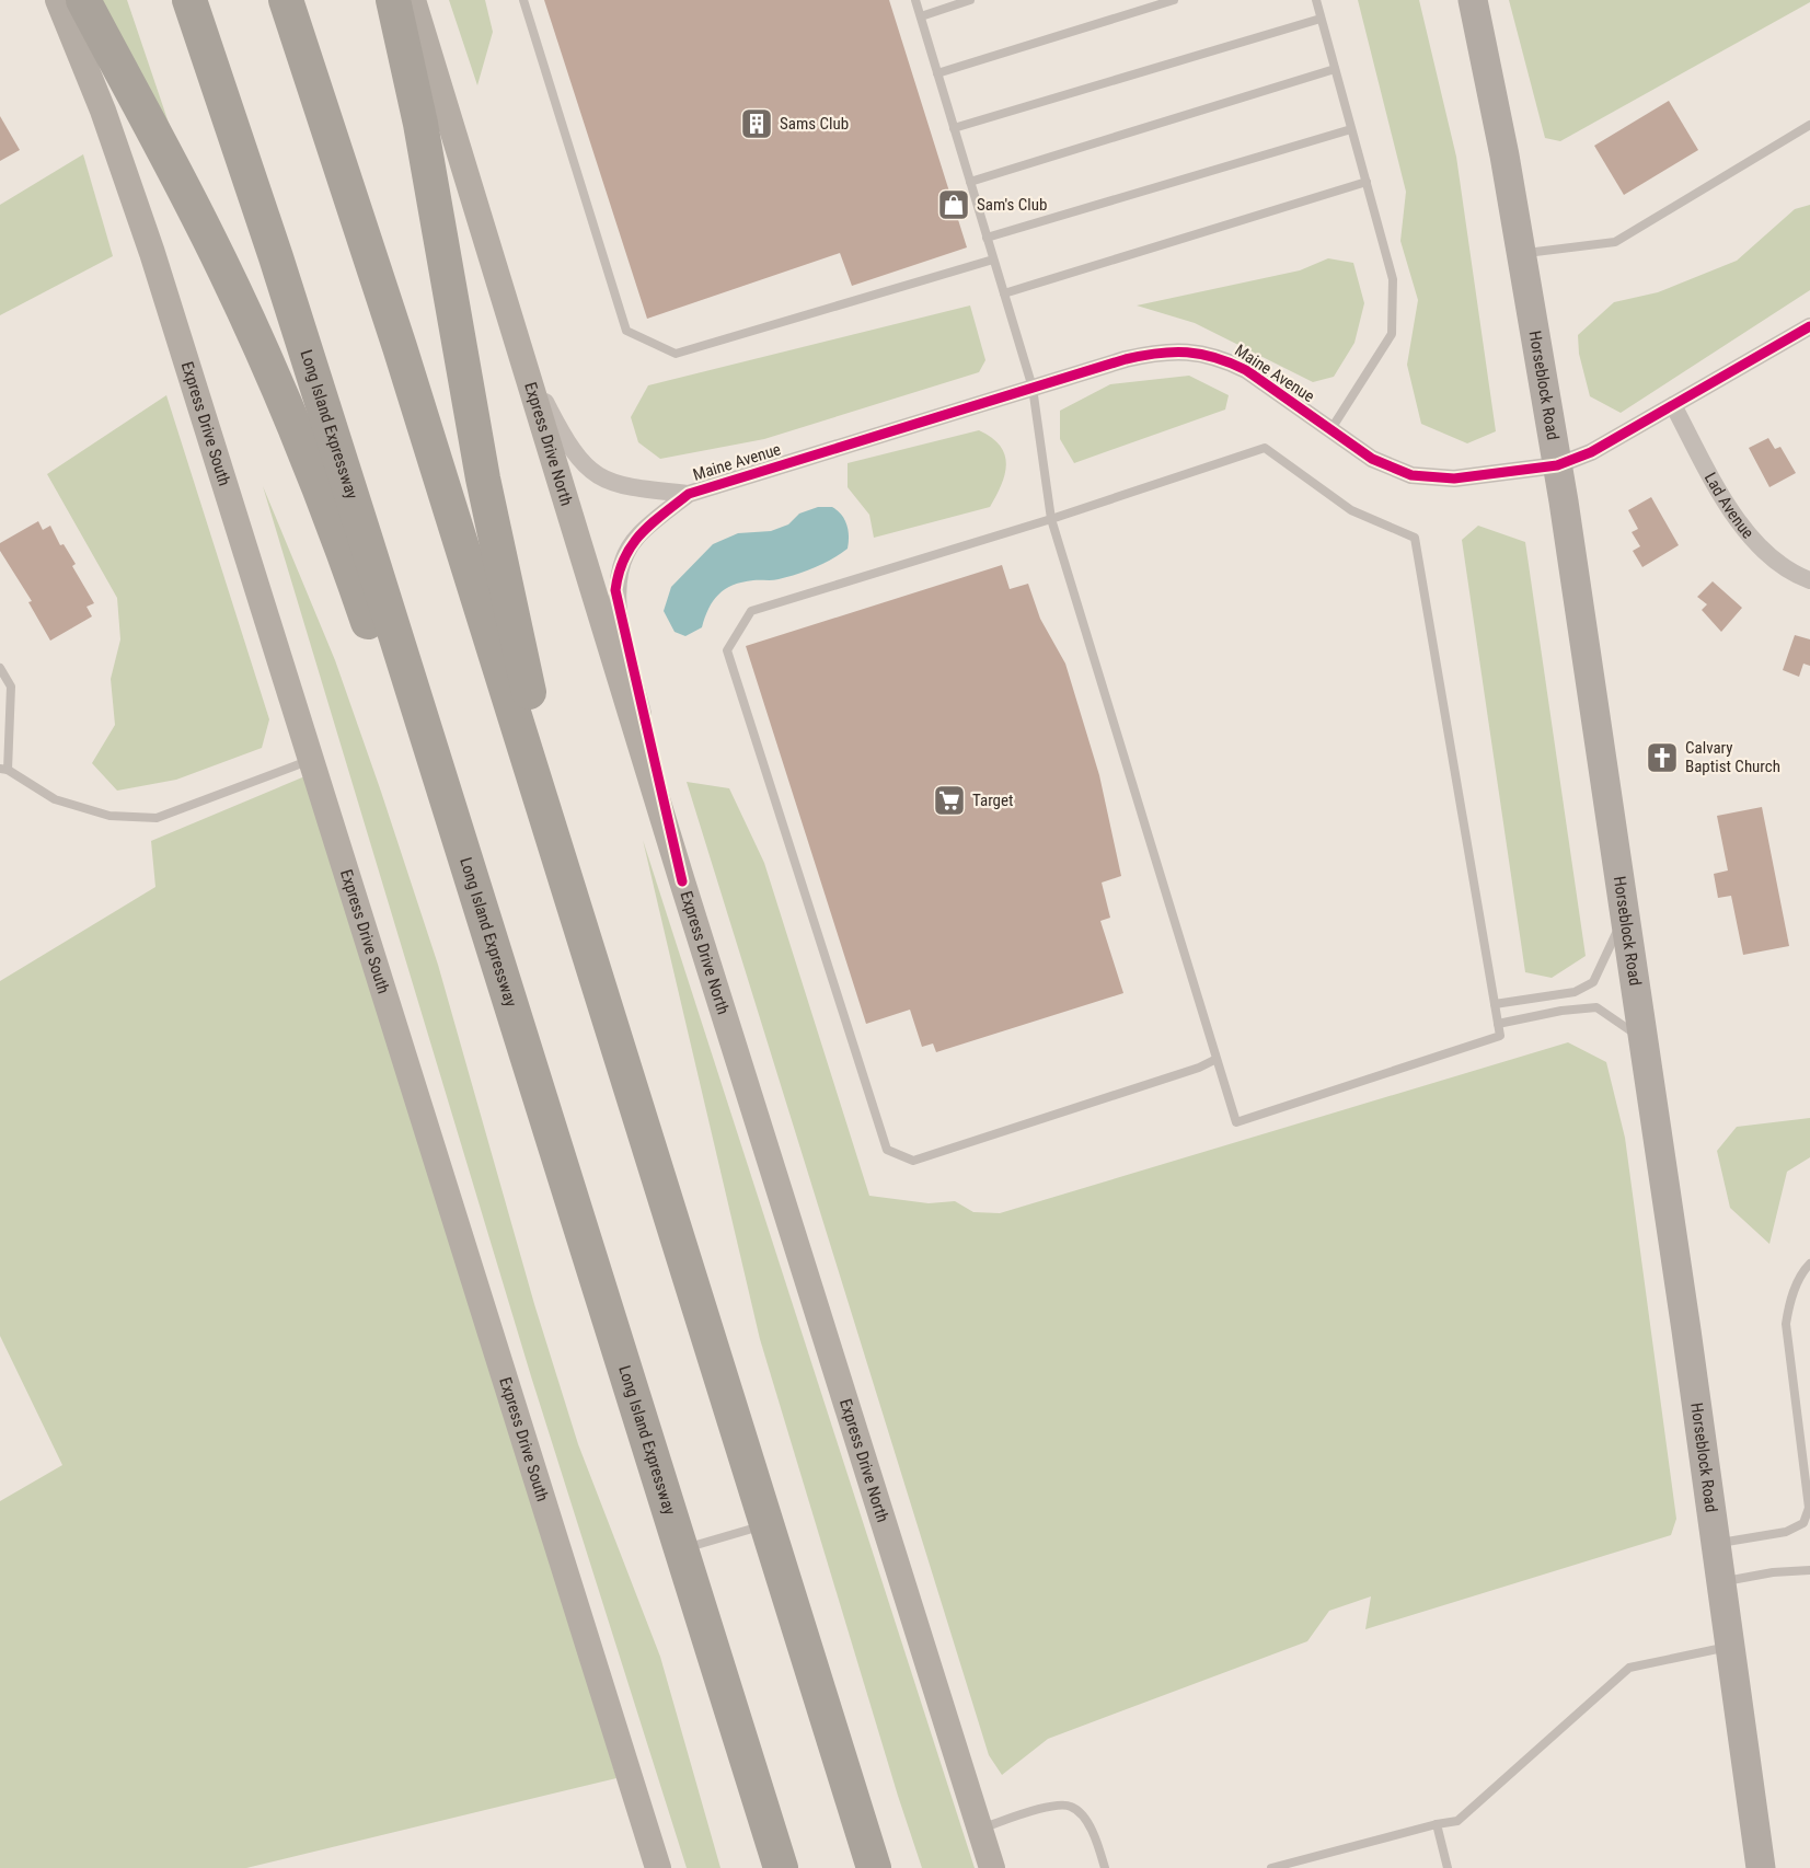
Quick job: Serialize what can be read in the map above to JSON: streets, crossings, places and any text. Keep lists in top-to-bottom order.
{
  "streets": {
    "highway": ["Long Island Expressway"],
    "main road": ["Horseblock Road", "Express Drive South", "Express Drive North"],
    "street": ["Maine Avenue", "Lad Avenue"]
  },
  "crossings": [
    ["Maine Avenue", "Horseblock Road"],
    ["Maine Avenue", "Lad Avenue"]
  ],
  "places": {
    "building": ["Sams Club"],
    "shop": ["Sam's Club"],
    "church": ["Calvary Baptist Church"],
    "supermarket": ["Target"]
  }
}
